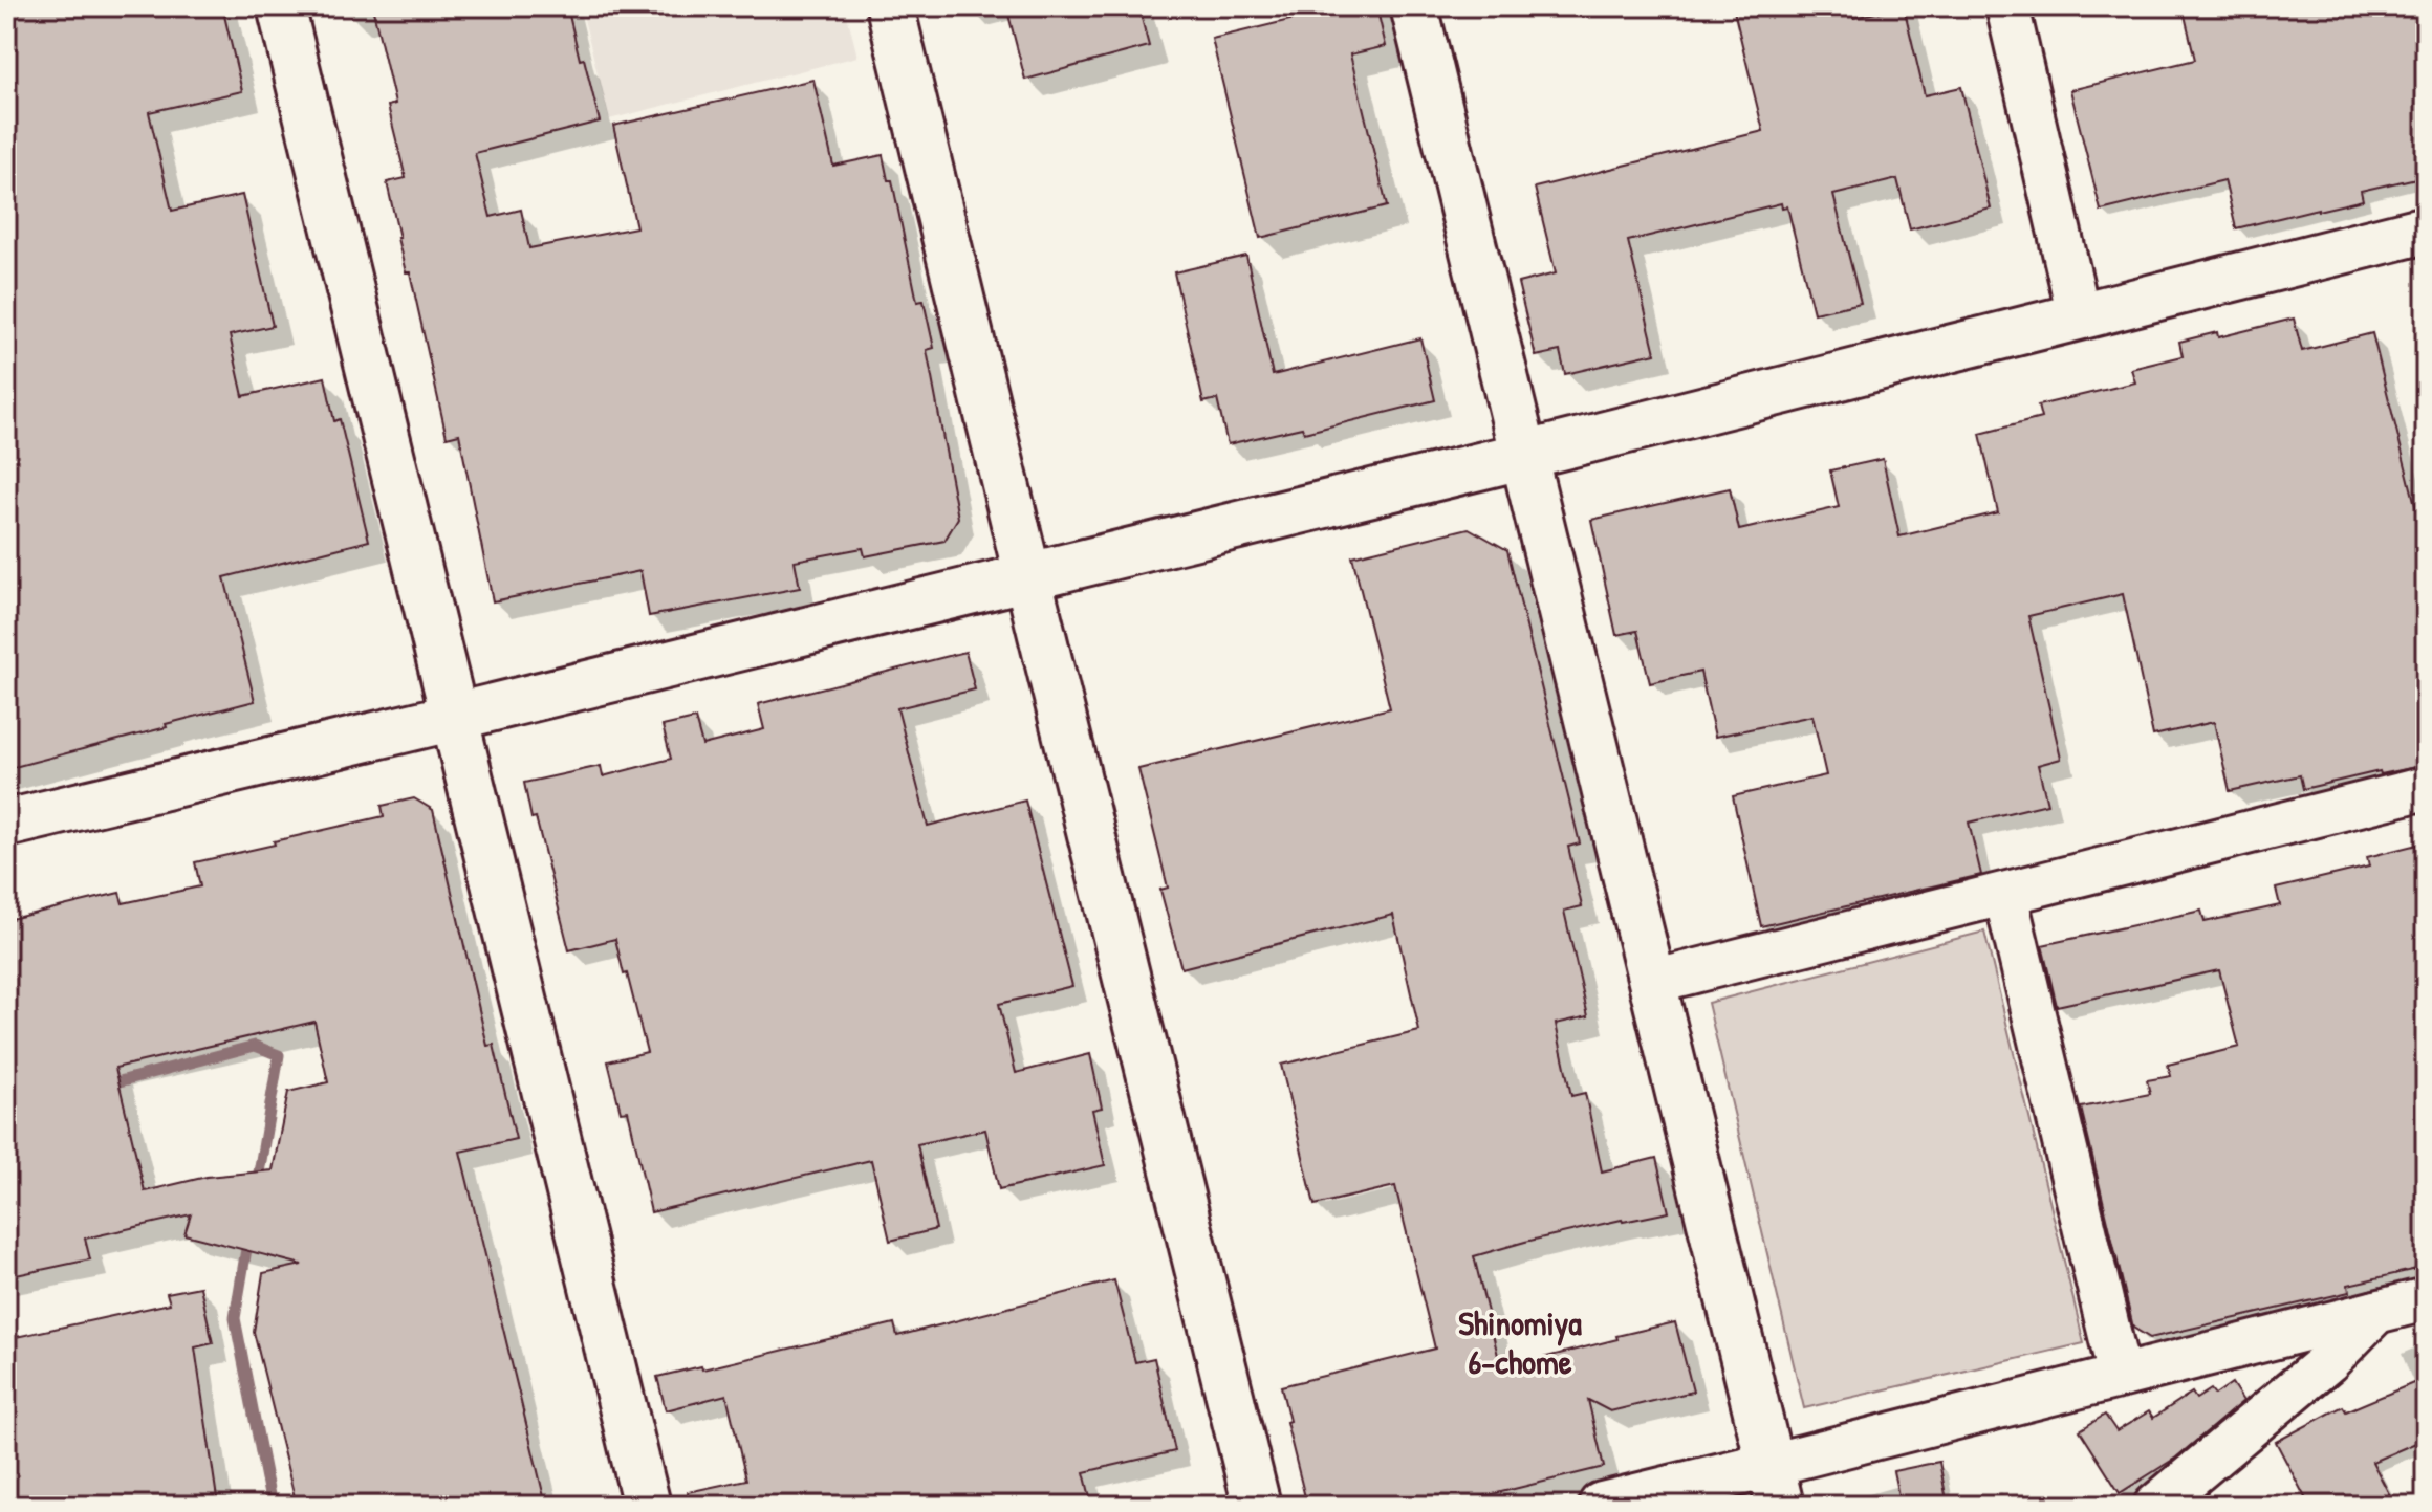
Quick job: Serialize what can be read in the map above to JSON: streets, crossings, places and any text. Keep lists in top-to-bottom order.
{
  "districts": ["Shinomiya 6-chome"]
}
